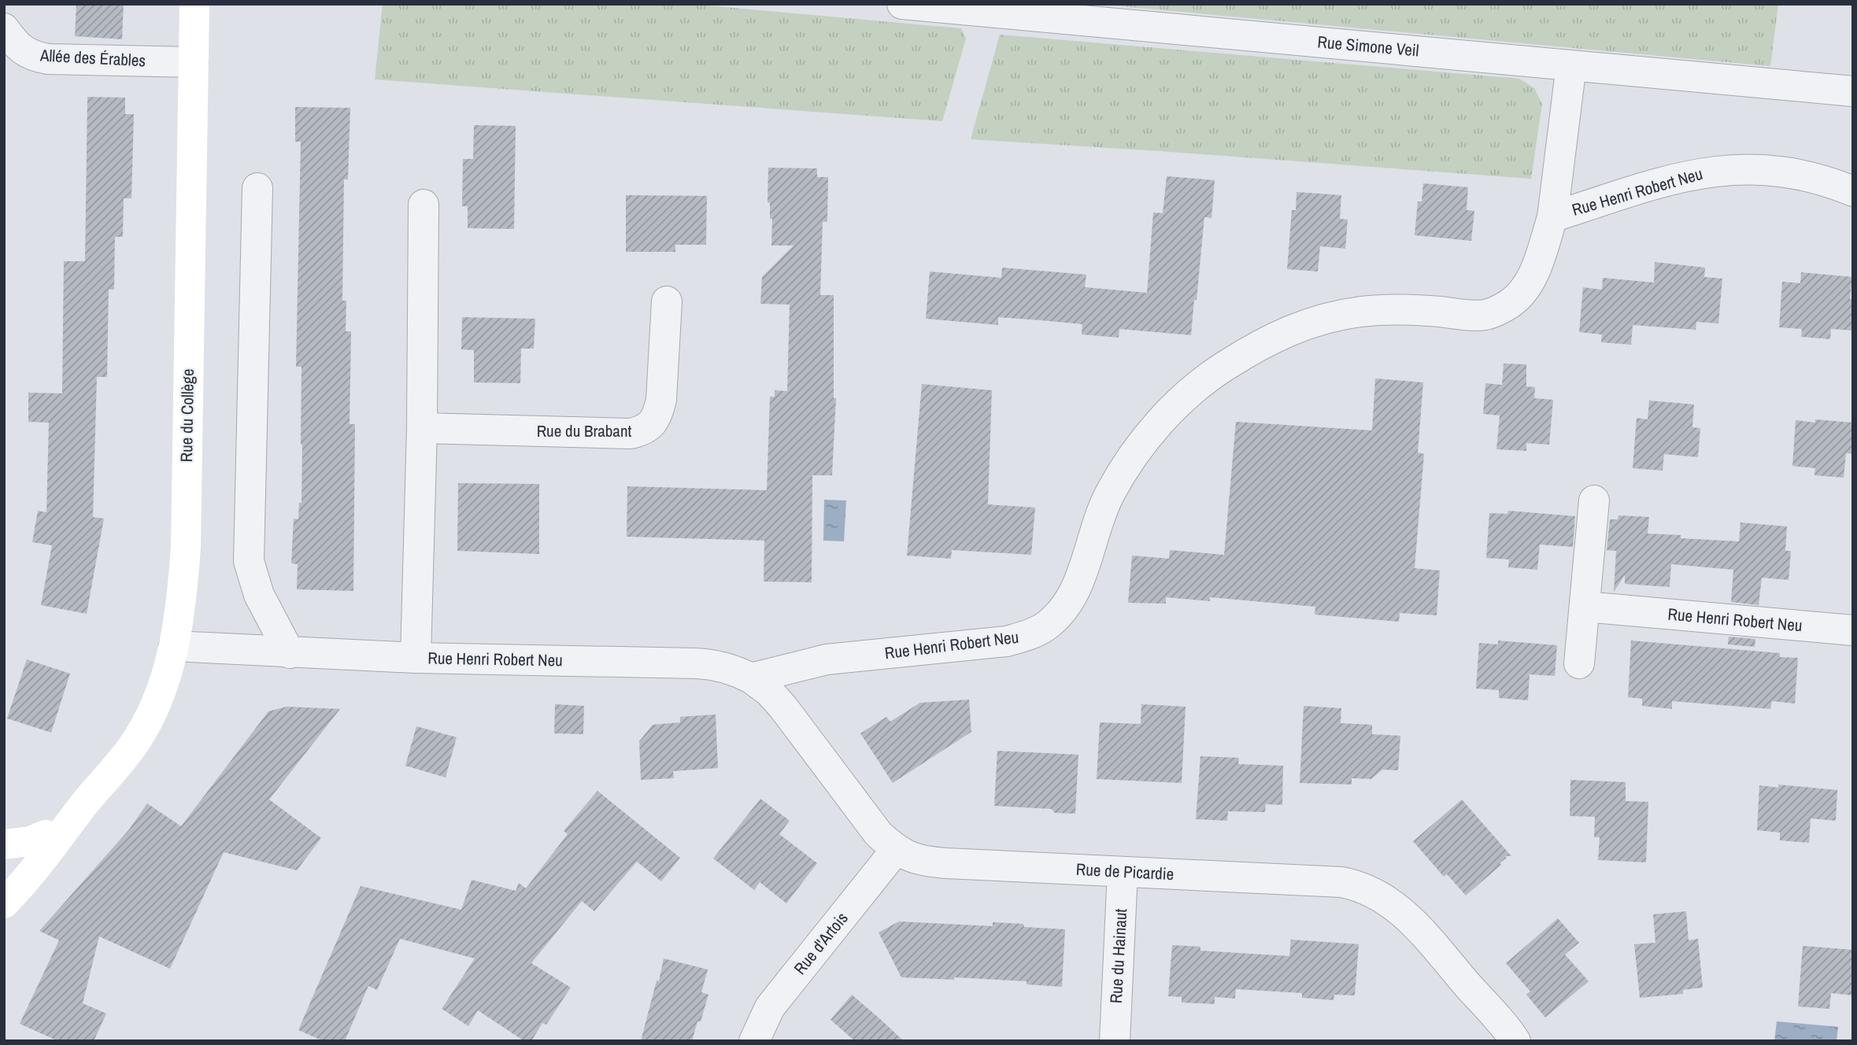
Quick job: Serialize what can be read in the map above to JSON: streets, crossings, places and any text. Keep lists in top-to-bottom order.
{
  "streets": {
    "street": [
      "Rue Simone Veil",
      "Allée des Érables",
      "Rue Henri Robert Neu",
      "Rue du Collège",
      "Rue du Brabant",
      "Rue de Picardie",
      "Rue d'Artois",
      "Rue du Hainaut"
    ]
  },
  "crossings": [
    ["Rue Simone Veil", "Rue Henri Robert Neu"],
    ["Allée des Érables", "Rue du Collège"],
    ["Rue Henri Robert Neu", "Rue du Collège"],
    ["Rue Henri Robert Neu", "Rue de Picardie"],
    ["Rue de Picardie", "Rue d'Artois"],
    ["Rue de Picardie", "Rue du Hainaut"]
  ]
}
